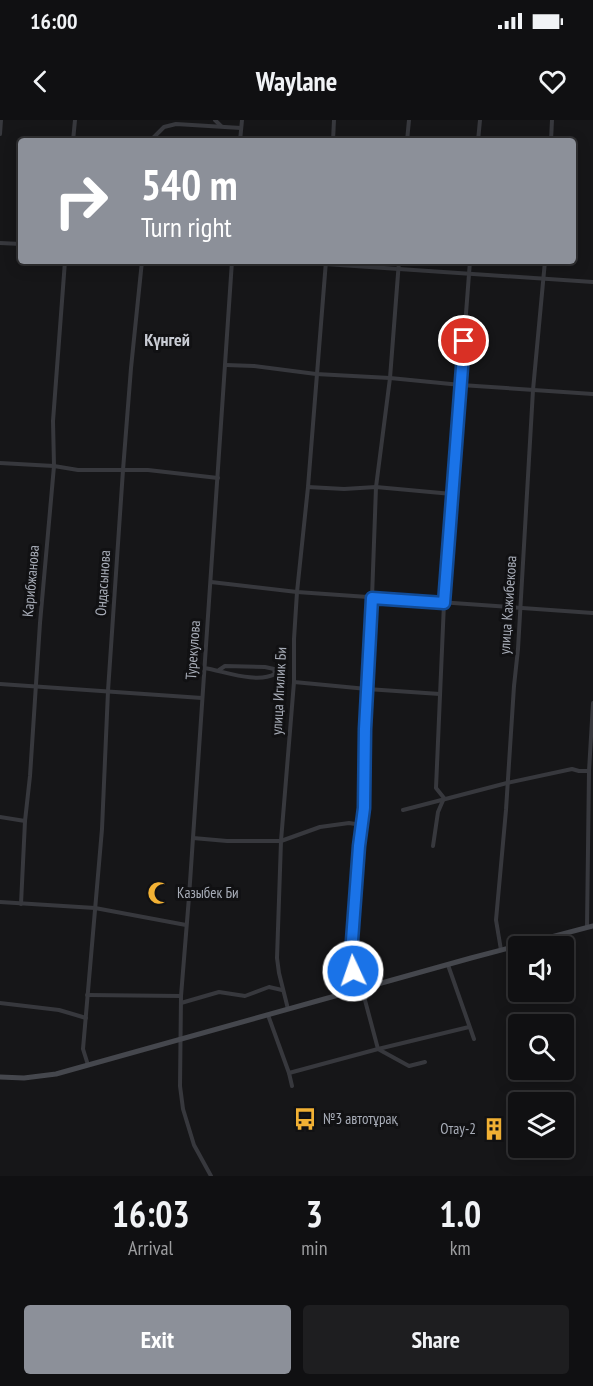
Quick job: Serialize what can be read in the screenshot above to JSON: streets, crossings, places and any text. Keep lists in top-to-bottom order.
{
  "streets": {
    "street": [
      "Карибжанова",
      "Ондасынова",
      "улица Кажибекова",
      "Турекулова",
      "улица Игилик Би"
    ]
  },
  "districts": ["Күнгей"],
  "places": {
    "mosque": ["Казыбек Би"],
    "bus stop": ["№3 автотұрақ"],
    "building": ["Отау-2"]
  },
  "page": {
    "status": "16:00",
    "header": "Waylane",
    "turn": ["540 m", "Turn right"],
    "eta": [
      "16:03",
      "Arrival",
      "3",
      "min",
      "1.0",
      "km"
    ],
    "buttons": ["Exit", "Share"]
  }
}
